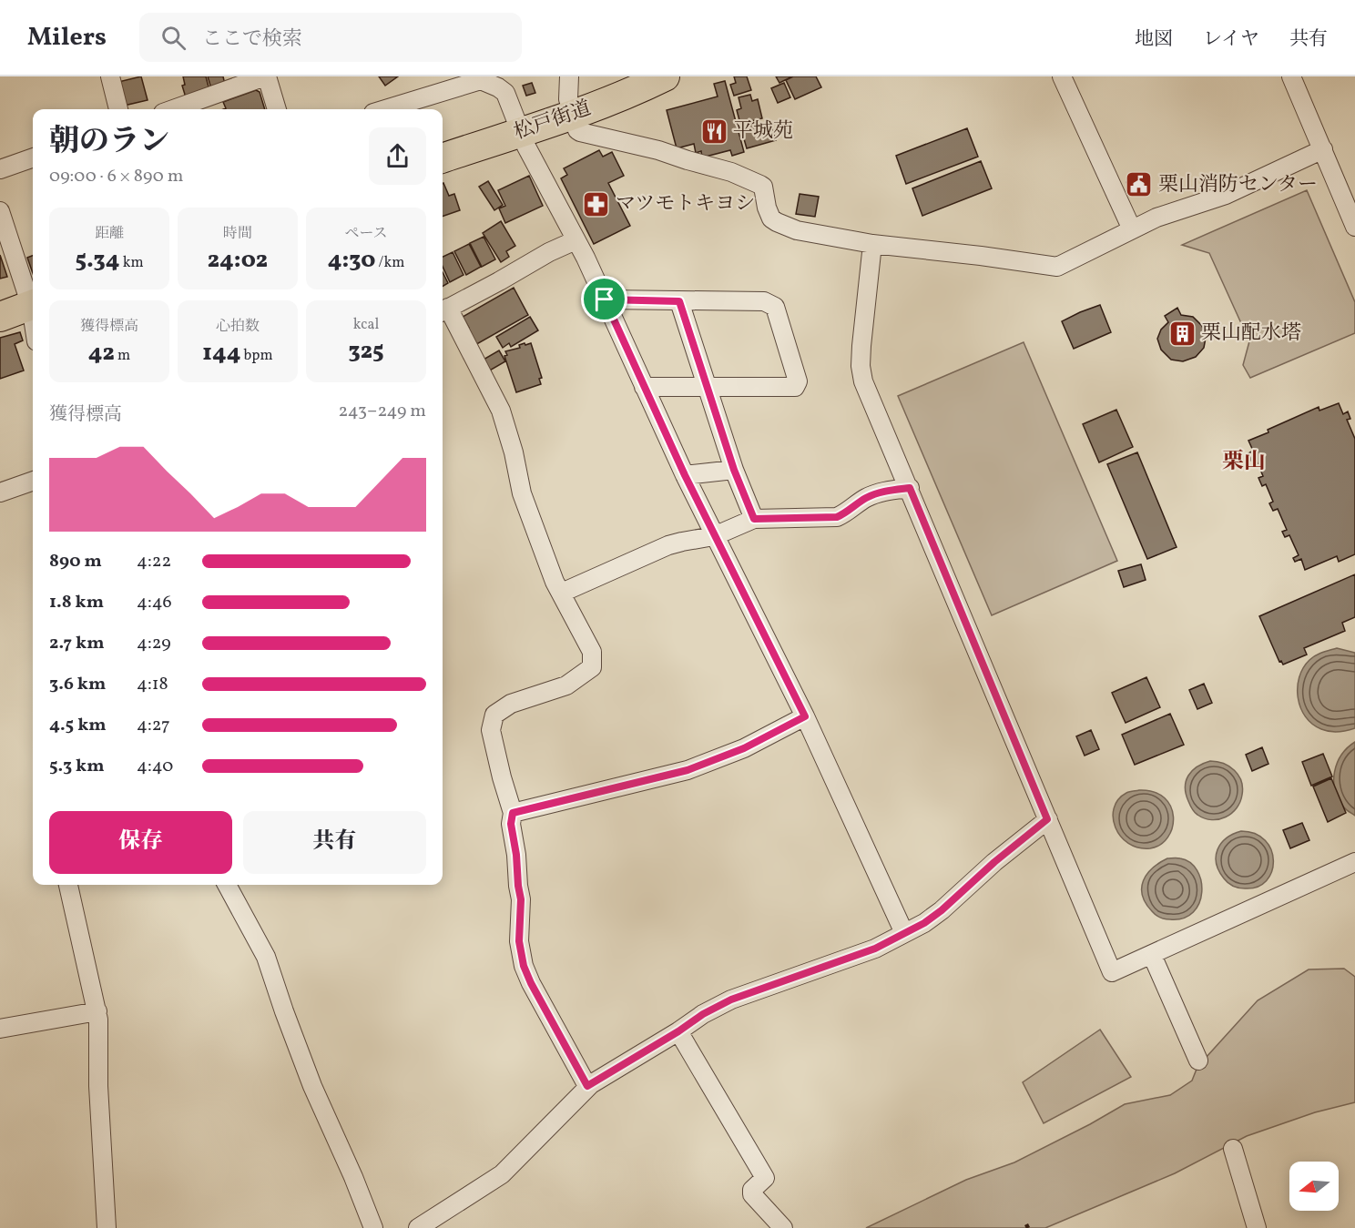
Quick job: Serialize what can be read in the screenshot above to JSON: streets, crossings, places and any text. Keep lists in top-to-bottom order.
{
  "streets": {
    "main road": ["松戸街道"]
  },
  "districts": ["栗山"],
  "places": {
    "restaurant": ["平城苑"],
    "public building": ["栗山消防センター"],
    "pharmacy": ["マツモトキヨシ"],
    "building": ["栗山配水塔"]
  },
  "north": "left",
  "page": {
    "header": "Milers",
    "search": "ここで検索",
    "nav": ["地図", "レイヤ", "共有"],
    "heading": ["朝のラン", "09:00 · 6 × 890 m"],
    "stats": [
      ["距離", "5.34 km"],
      ["時間", "24:02"],
      ["ペース", "4:30 /km"],
      ["獲得標高", "42 m"],
      ["心拍数", "144 bpm"],
      ["kcal", "325"]
    ],
    "chart": ["獲得標高", "243–249 m"],
    "list": [
      {
        "name": "890 m",
        "note": "4:22"
      },
      {
        "name": "1.8 km",
        "note": "4:46"
      },
      {
        "name": "2.7 km",
        "note": "4:29"
      },
      {
        "name": "3.6 km",
        "note": "4:18"
      },
      {
        "name": "4.5 km",
        "note": "4:27"
      },
      {
        "name": "5.3 km",
        "note": "4:40"
      }
    ],
    "buttons": ["保存", "共有"]
  }
}
